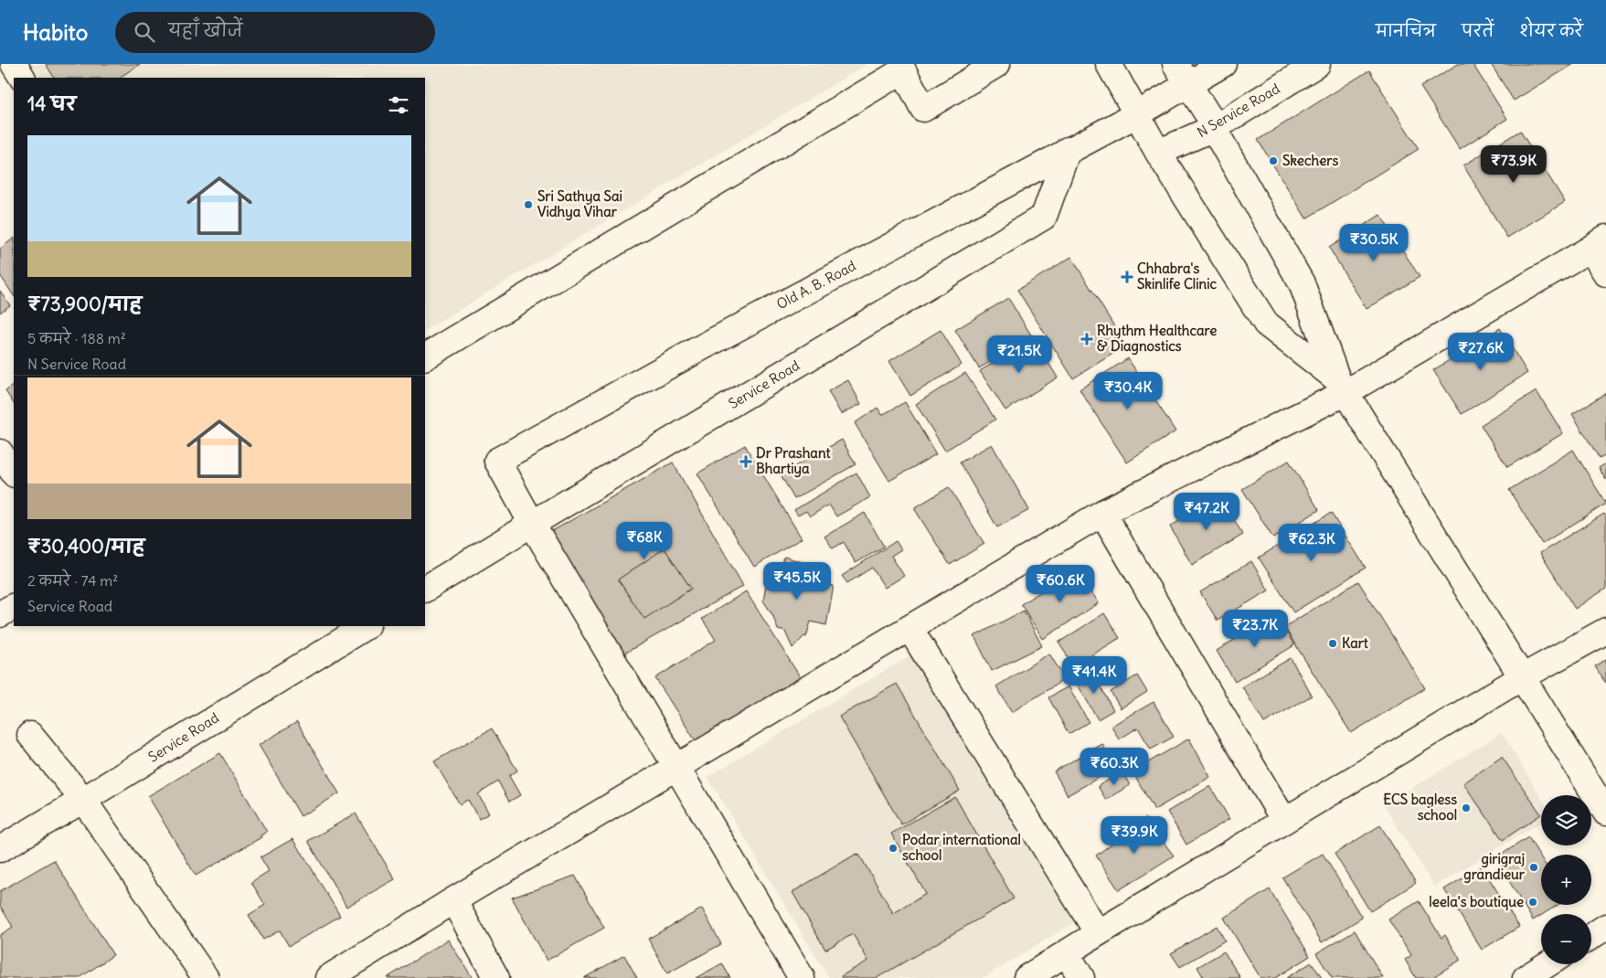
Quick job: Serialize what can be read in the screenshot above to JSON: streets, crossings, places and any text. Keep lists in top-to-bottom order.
{
  "streets": {
    "street": ["N Service Road", "Old A. B. Road", "Service Road"]
  },
  "crossings": [
    ["Old A. B. Road", "Service Road"]
  ],
  "places": {
    "other": [
      "Skechers",
      "Sri Sathya Sai Vidhya Vihar",
      "Kart",
      "ECS bagless school",
      "Podar international school",
      "girigraj grandieur",
      "leela's boutique"
    ],
    "health": ["Chhabra's Skinlife Clinic", "Rhythm Healthcare & Diagnostics", "Dr Prashant Bhartiya"]
  },
  "page": {
    "header": "Habito",
    "search": "यहाँ खोजें",
    "nav": ["मानचित्र", "परतें", "शेयर करें"],
    "heading": "14 घर",
    "list": [
      {
        "name": "₹73,900/माह",
        "note": "5 कमरे · 188 m² · N Service Road"
      },
      {
        "name": "₹30,400/माह",
        "note": "2 कमरे · 74 m² · Service Road"
      }
    ],
    "price": [
      "₹73.9K",
      "₹30.5K",
      "₹27.6K",
      "₹21.5K",
      "₹30.4K",
      "₹47.2K",
      "₹68K",
      "₹62.3K",
      "₹45.5K",
      "₹60.6K",
      "₹23.7K",
      "₹41.4K",
      "₹60.3K",
      "₹39.9K"
    ],
    "map_buttons": ["+", "−"]
  }
}
